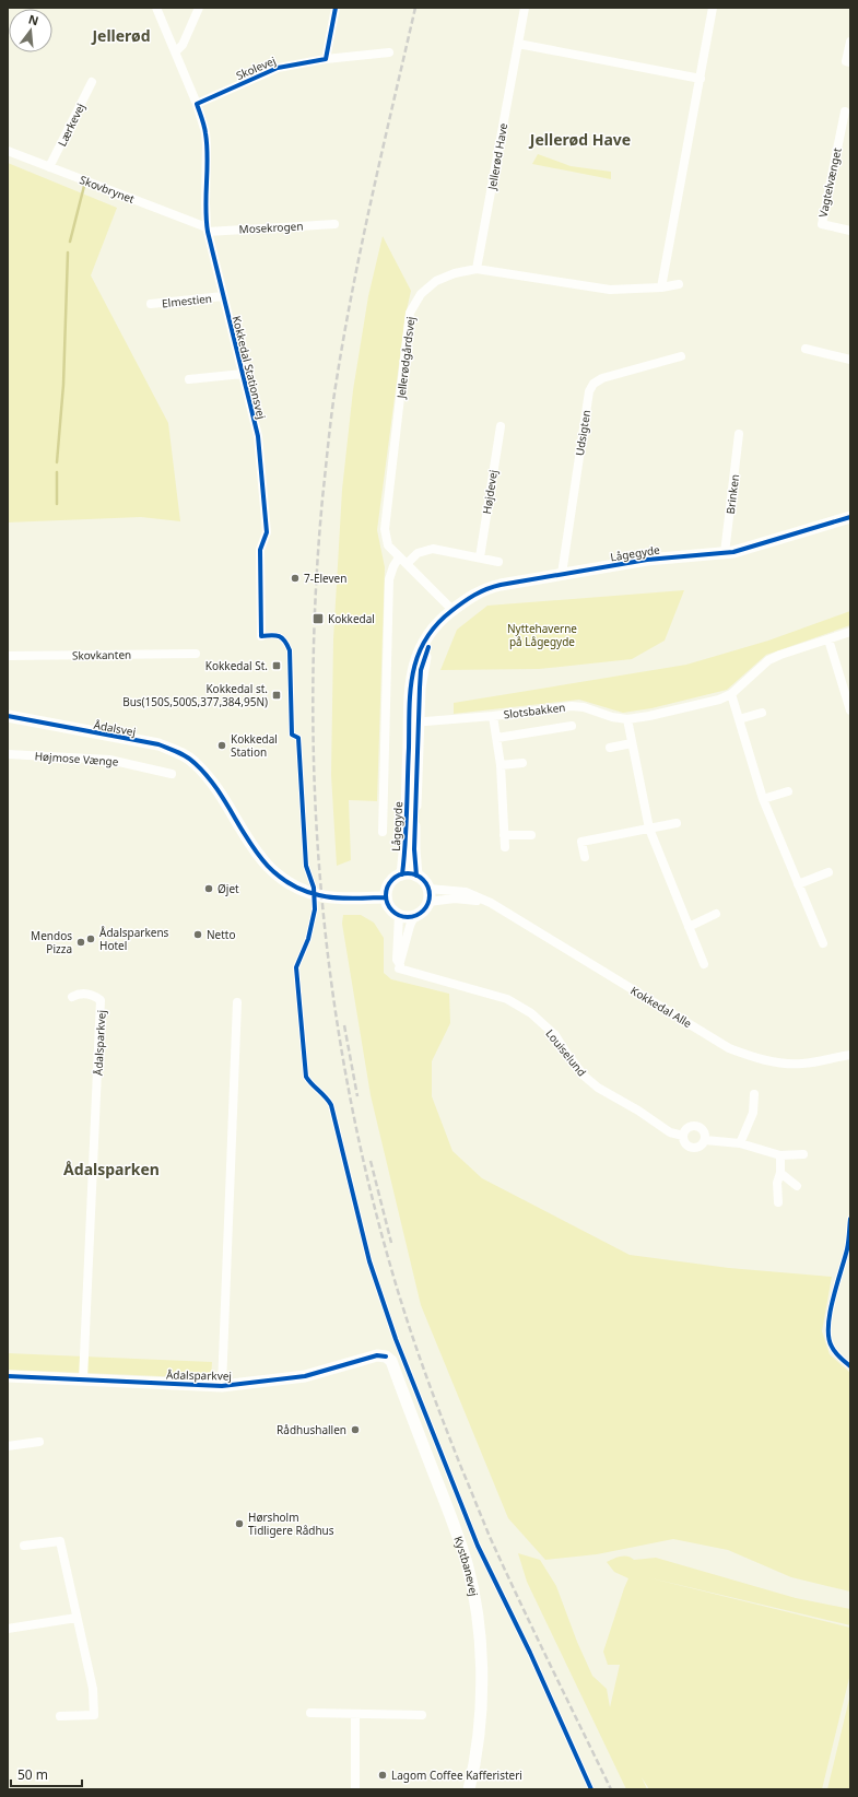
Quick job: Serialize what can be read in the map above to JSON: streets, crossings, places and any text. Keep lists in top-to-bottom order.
{
  "streets": {
    "street": [
      "Skolevej",
      "Lærkevej",
      "Jellerød Have",
      "Vagtelvænget",
      "Skovbrynet",
      "Mosekrogen",
      "Elmestien",
      "Jellerødgårdsvej",
      "Kokkedal Stationsvej",
      "Udsigten",
      "Højdevej",
      "Brinken",
      "Lågegyde",
      "Skovkanten",
      "Slotsbakken",
      "Ådalsvej",
      "Højmose Vænge",
      "Kokkedal Alle",
      "Ådalsparkvej",
      "Louiselund",
      "Kystbanevej"
    ]
  },
  "crossings": [
    ["Skolevej", "Kokkedal Stationsvej"],
    ["Lærkevej", "Skovbrynet"],
    ["Jellerød Have", "Jellerødgårdsvej"],
    ["Skovbrynet", "Mosekrogen"],
    ["Skovbrynet", "Kokkedal Stationsvej"],
    ["Mosekrogen", "Kokkedal Stationsvej"],
    ["Elmestien", "Kokkedal Stationsvej"],
    ["Jellerødgårdsvej", "Lågegyde"],
    ["Udsigten", "Lågegyde"],
    ["Brinken", "Lågegyde"],
    ["Lågegyde", "Slotsbakken"],
    ["Lågegyde", "Ådalsvej"],
    ["Lågegyde", "Kokkedal Alle"],
    ["Ådalsvej", "Kokkedal Alle"],
    ["Ådalsparkvej", "Kystbanevej"]
  ],
  "districts": ["Jellerød", "Jellerød Have", "Ådalsparken"],
  "parks": ["Nyttehaverne på Lågegyde"],
  "places": {
    "other": [
      "7-Eleven",
      "Kokkedal Station",
      "Øjet",
      "Netto",
      "Ådalsparkens Hotel",
      "Mendos Pizza",
      "Rådhushallen",
      "Hørsholm Tidligere Rådhus",
      "Lagom Coffee Kafferisteri"
    ],
    "transit": ["Kokkedal", "Kokkedal St.", "Kokkedal st. Bus(150S,500S,377,384,95N)"]
  },
  "scale_bar": "50 m",
  "north": "top"
}
